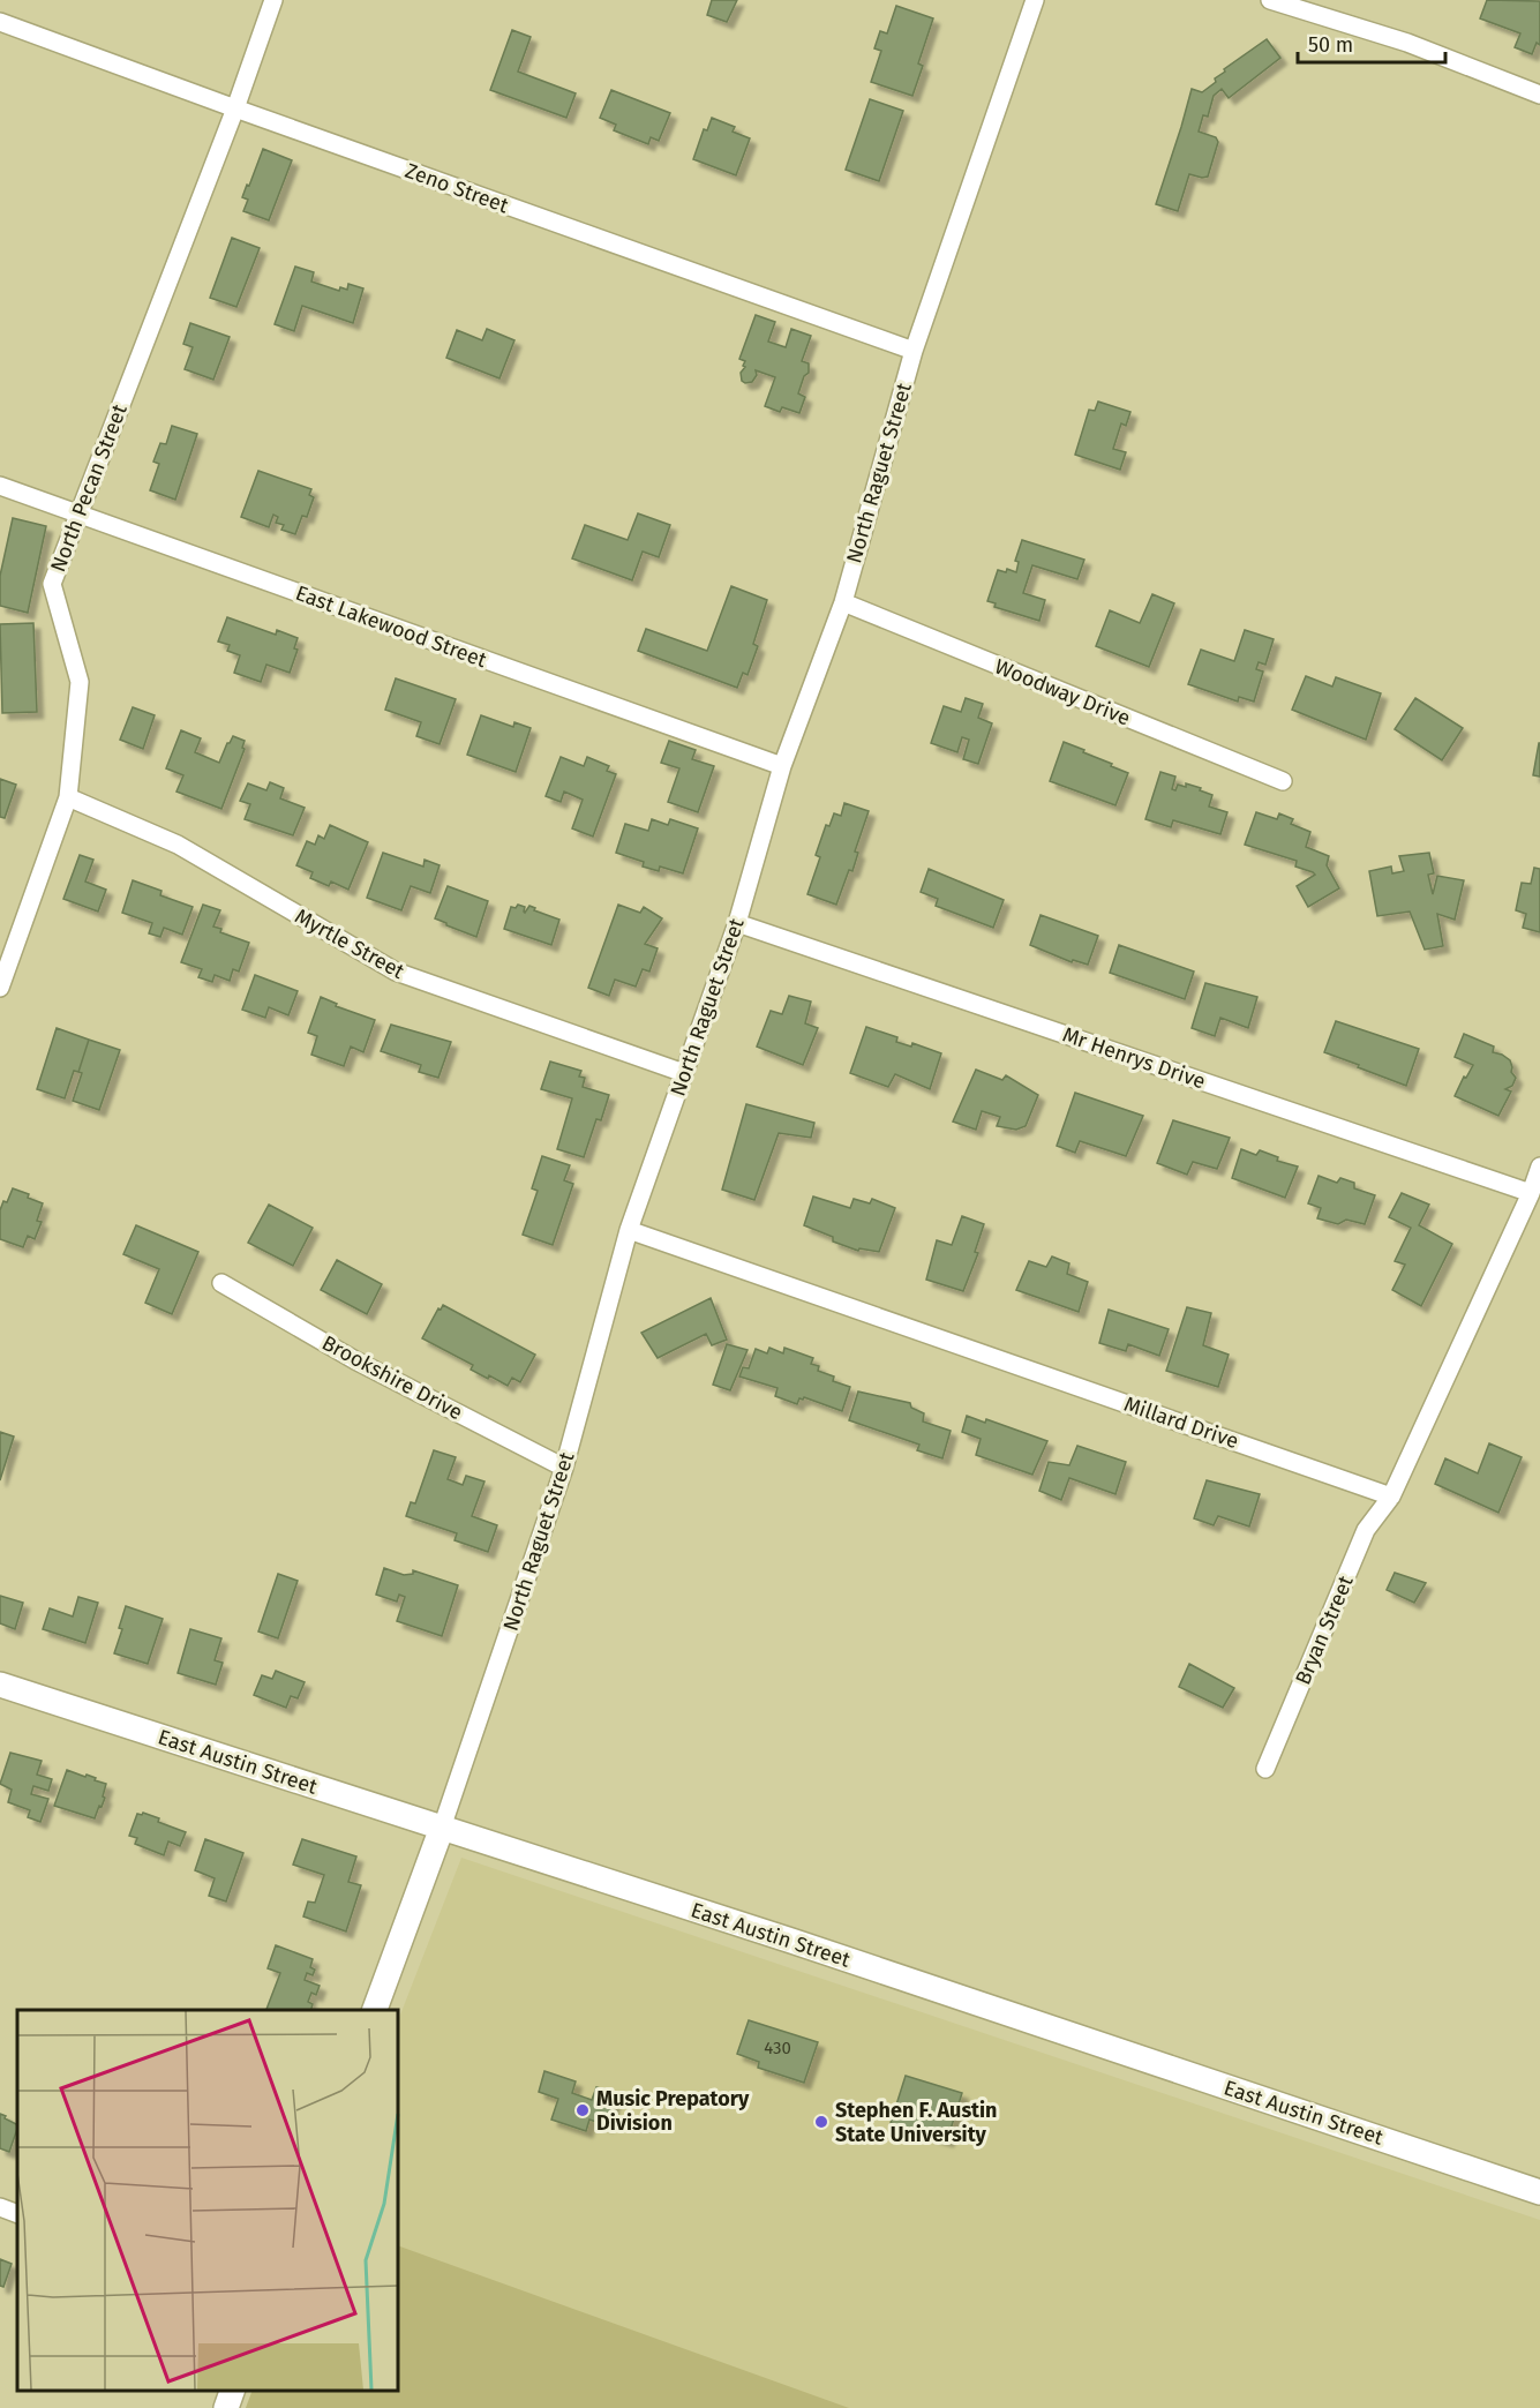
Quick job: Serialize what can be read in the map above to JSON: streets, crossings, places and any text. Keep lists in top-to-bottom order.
{
  "streets": {
    "main road": ["North Raguet Street", "East Austin Street"],
    "street": [
      "Zeno Street",
      "North Pecan Street",
      "East Lakewood Street",
      "Woodway Drive",
      "Myrtle Street",
      "Mr Henrys Drive",
      "Brookshire Drive",
      "Millard Drive",
      "Bryan Street"
    ]
  },
  "crossings": [
    ["Zeno Street", "North Raguet Street"],
    ["Zeno Street", "North Pecan Street"],
    ["North Raguet Street", "East Lakewood Street"],
    ["North Raguet Street", "Woodway Drive"],
    ["North Raguet Street", "Myrtle Street"],
    ["North Raguet Street", "Mr Henrys Drive"],
    ["North Raguet Street", "Brookshire Drive"],
    ["North Raguet Street", "Millard Drive"],
    ["North Raguet Street", "East Austin Street"],
    ["North Pecan Street", "East Lakewood Street"],
    ["North Pecan Street", "Myrtle Street"],
    ["Millard Drive", "Bryan Street"]
  ],
  "places": ["Music Prepatory Division", "Stephen F. Austin State University"],
  "house_numbers": ["430"],
  "scale_bar": "50 m"
}
